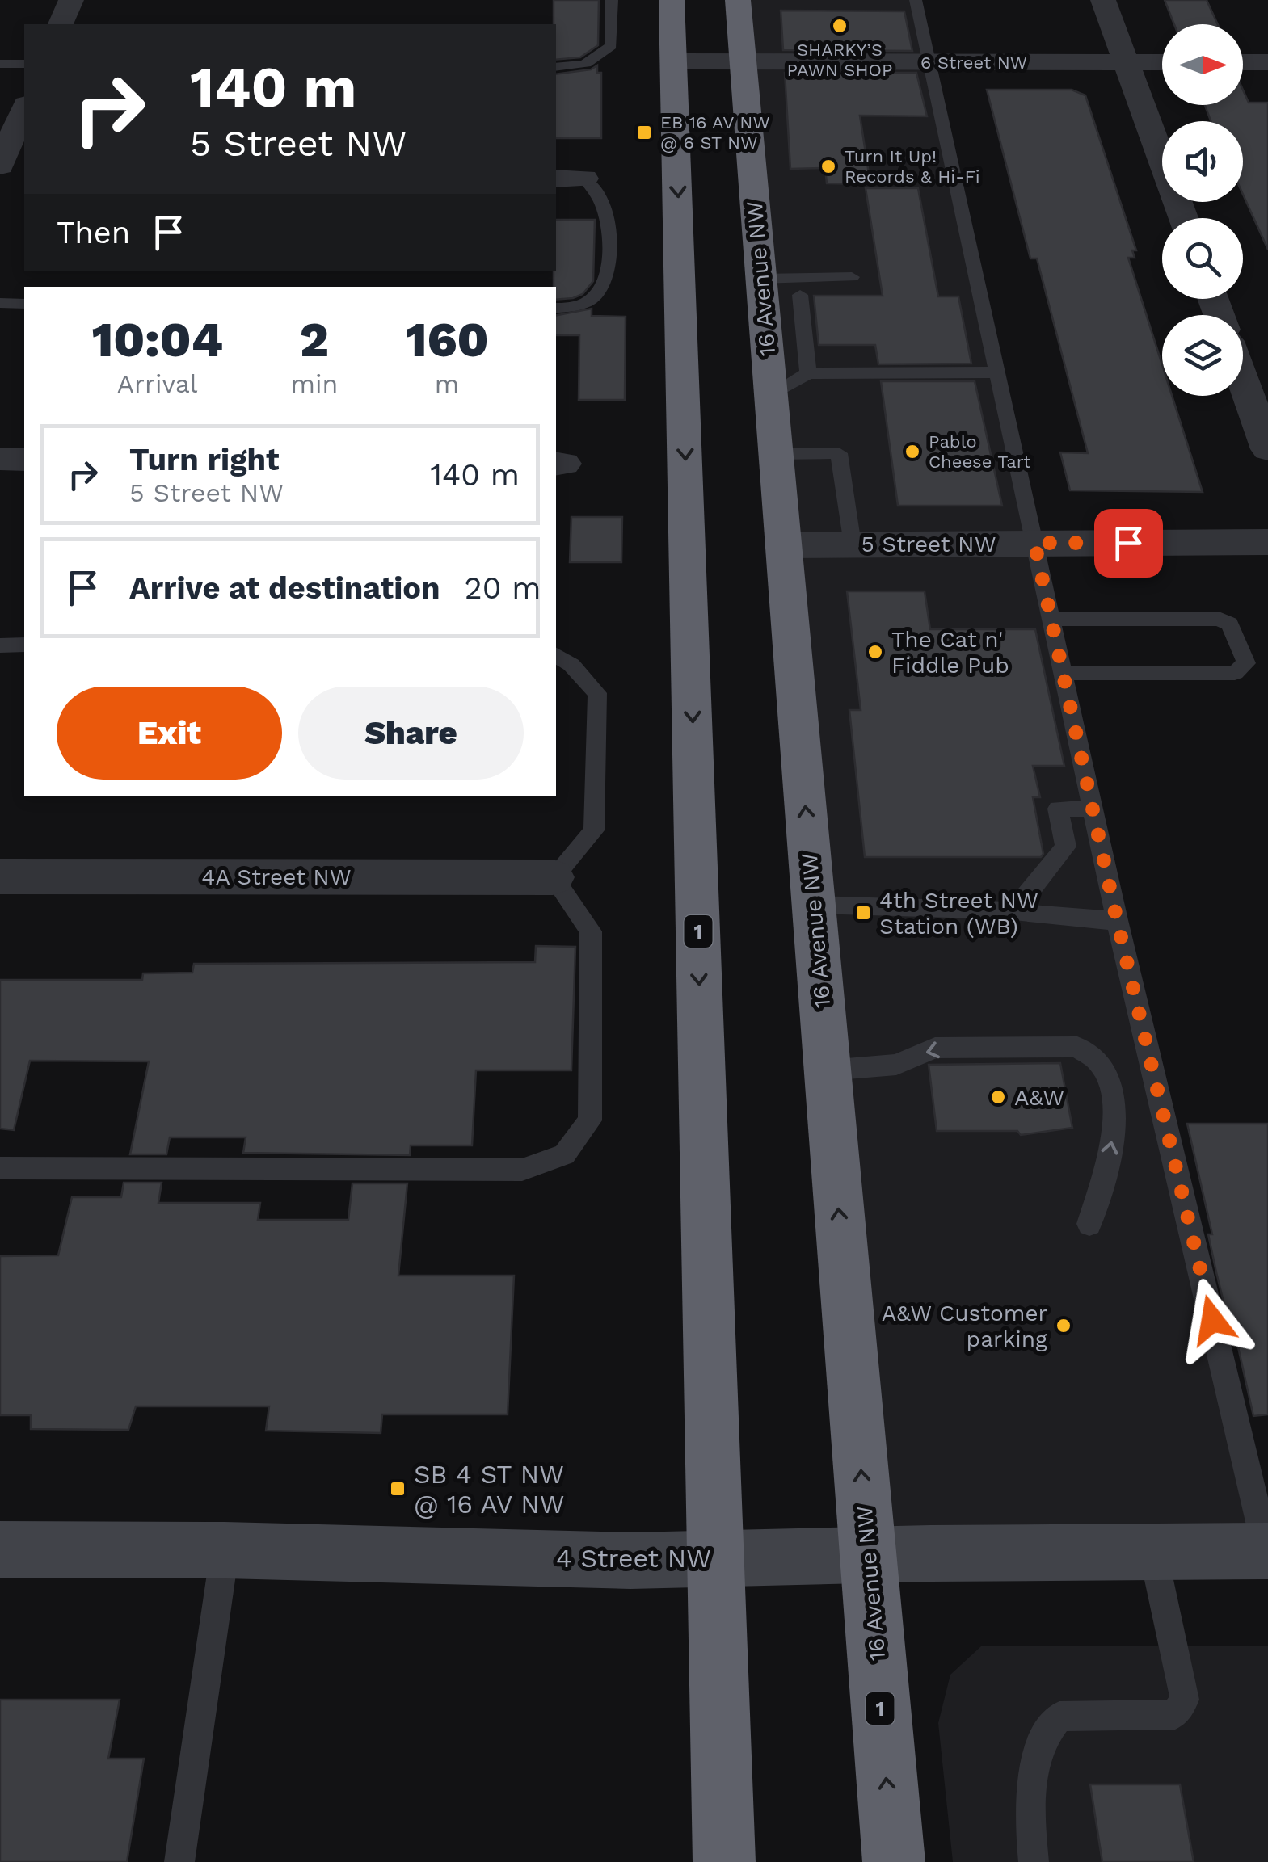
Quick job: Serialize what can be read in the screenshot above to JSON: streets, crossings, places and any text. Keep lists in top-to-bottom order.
{
  "streets": {
    "highway": ["16 Avenue NW", "1"],
    "street": [
      "6 Street NW",
      "5 Street NW",
      "4A Street NW",
      "4 Street NW"
    ]
  },
  "crossings": [
    ["6 Street NW", "16 Avenue NW"],
    ["6 Street NW", "1"],
    ["16 Avenue NW", "5 Street NW"],
    ["16 Avenue NW", "4 Street NW"],
    ["1", "4 Street NW"]
  ],
  "places": {
    "other": [
      "SHARKY’S PAWN SHOP",
      "Turn It Up! Records & Hi-Fi",
      "Pablo Cheese Tart",
      "The Cat n' Fiddle Pub",
      "A&W",
      "A&W Customer parking"
    ],
    "transit": ["EB 16 AV NW @ 6 ST NW", "4th Street NW Station (WB)", "SB 4 ST NW @ 16 AV NW"]
  },
  "north": "right",
  "page": {
    "turn": ["140 m", "5 Street NW"],
    "then": "Then",
    "eta": [
      "10:04",
      "Arrival",
      "2",
      "min",
      "160",
      "m"
    ],
    "list": [
      {
        "name": "Turn right",
        "note": "5 Street NW",
        "value": "140 m"
      },
      {
        "name": "Arrive at destination",
        "value": "20 m"
      }
    ],
    "buttons": ["Exit", "Share"]
  }
}
